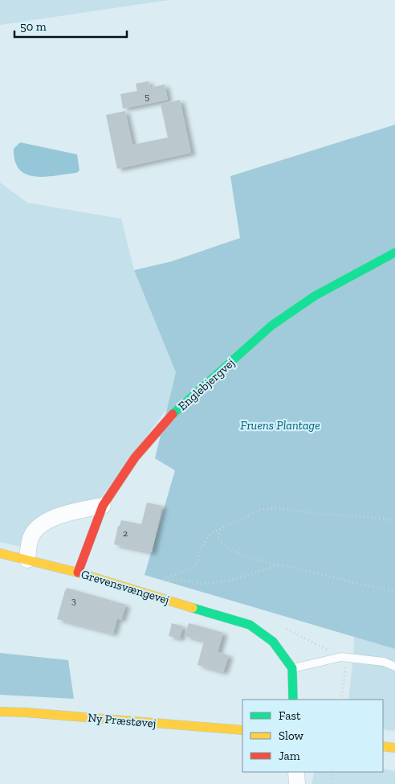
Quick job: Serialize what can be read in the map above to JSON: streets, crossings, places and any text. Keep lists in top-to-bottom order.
{
  "streets": {
    "street": ["Englebjergvej", "Grevensvængevej", "Ny Præstøvej"]
  },
  "crossings": [
    ["Englebjergvej", "Grevensvængevej"]
  ],
  "parks": ["Fruens Plantage"],
  "house_numbers": ["5", "2", "3"],
  "legend": ["Fast", "Slow", "Jam"],
  "scale_bar": "50 m"
}
